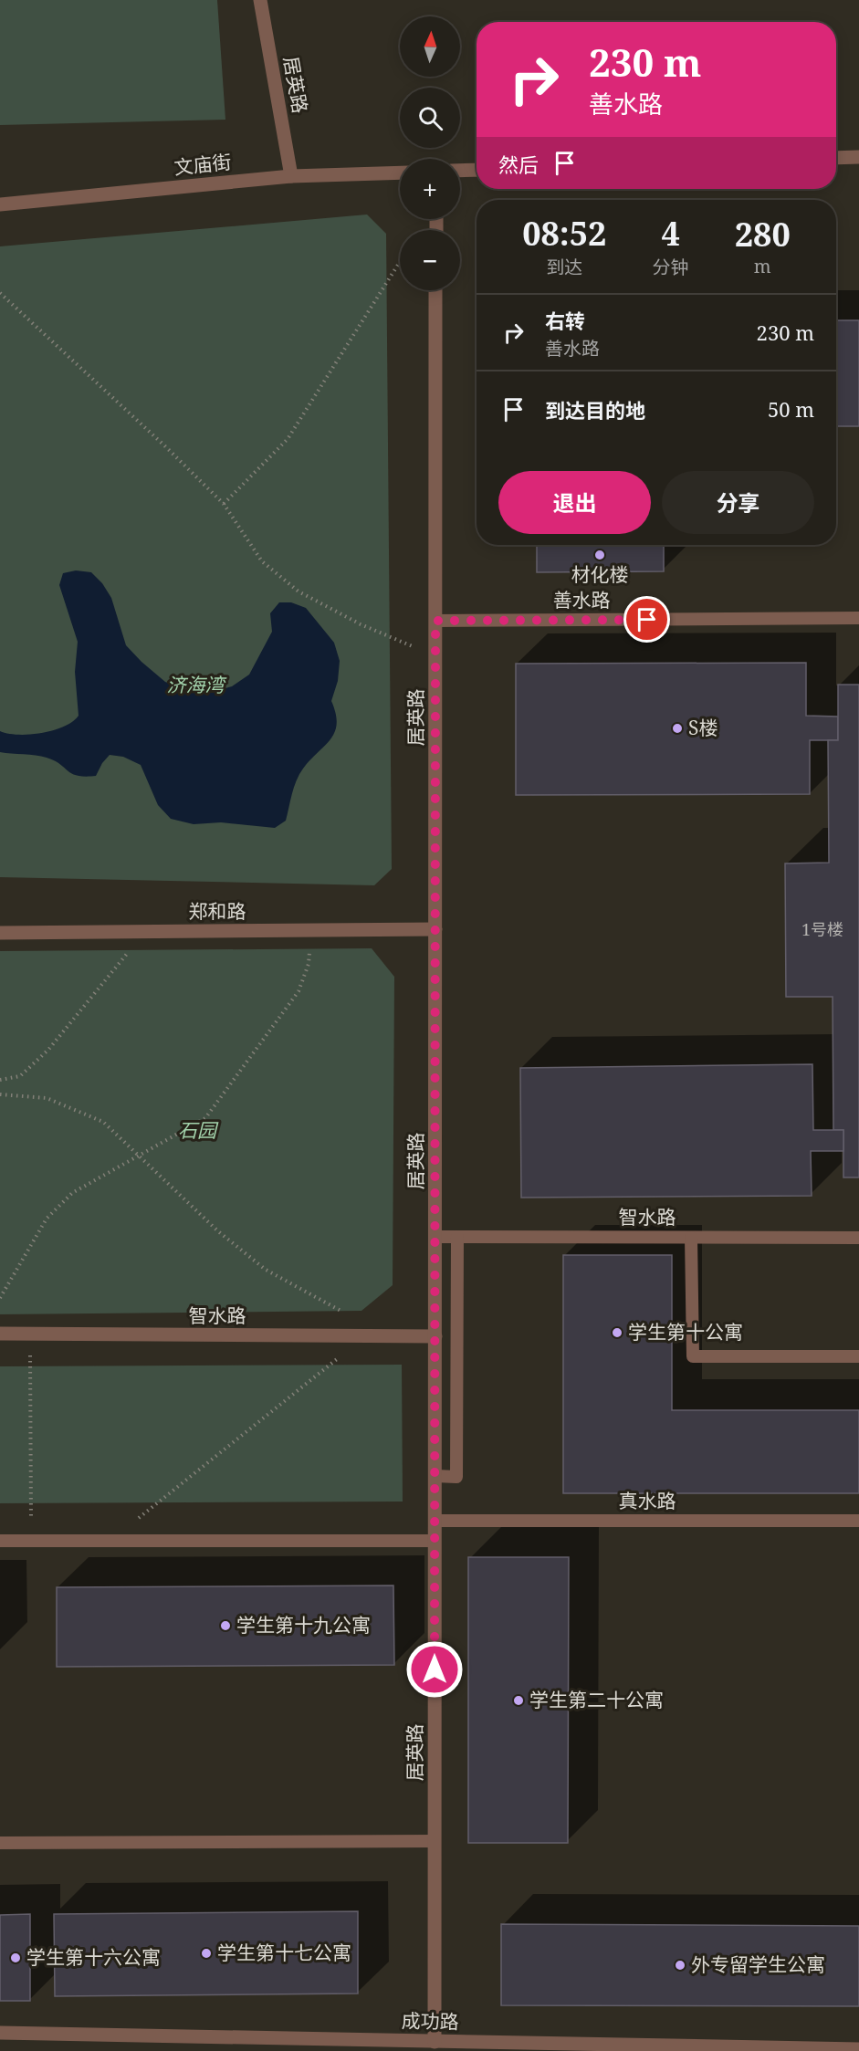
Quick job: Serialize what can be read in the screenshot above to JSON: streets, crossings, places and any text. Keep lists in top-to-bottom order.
{
  "streets": {
    "street": [
      "居英路",
      "文庙街",
      "郑和路",
      "智水路",
      "成功路"
    ],
    "lane": ["善水路", "真水路"]
  },
  "crossings": [
    ["居英路", "文庙街"],
    ["居英路", "善水路"],
    ["居英路", "郑和路"],
    ["居英路", "智水路"],
    ["居英路", "真水路"],
    ["居英路", "成功路"]
  ],
  "parks": ["济海湾", "石园"],
  "places": [
    "材化楼",
    "S楼",
    "学生第十公寓",
    "学生第十九公寓",
    "学生第二十公寓",
    "学生第十七公寓",
    "学生第十六公寓",
    "外专留学生公寓"
  ],
  "house_numbers": ["1号楼"],
  "north": "top",
  "page": {
    "map_buttons": ["+", "−"],
    "turn": ["230 m", "善水路"],
    "then": "然后",
    "eta": [
      "08:52",
      "到达",
      "4",
      "分钟",
      "280",
      "m"
    ],
    "list": [
      {
        "name": "右转",
        "note": "善水路",
        "value": "230 m"
      },
      {
        "name": "到达目的地",
        "value": "50 m"
      }
    ],
    "buttons": ["退出", "分享"]
  }
}
